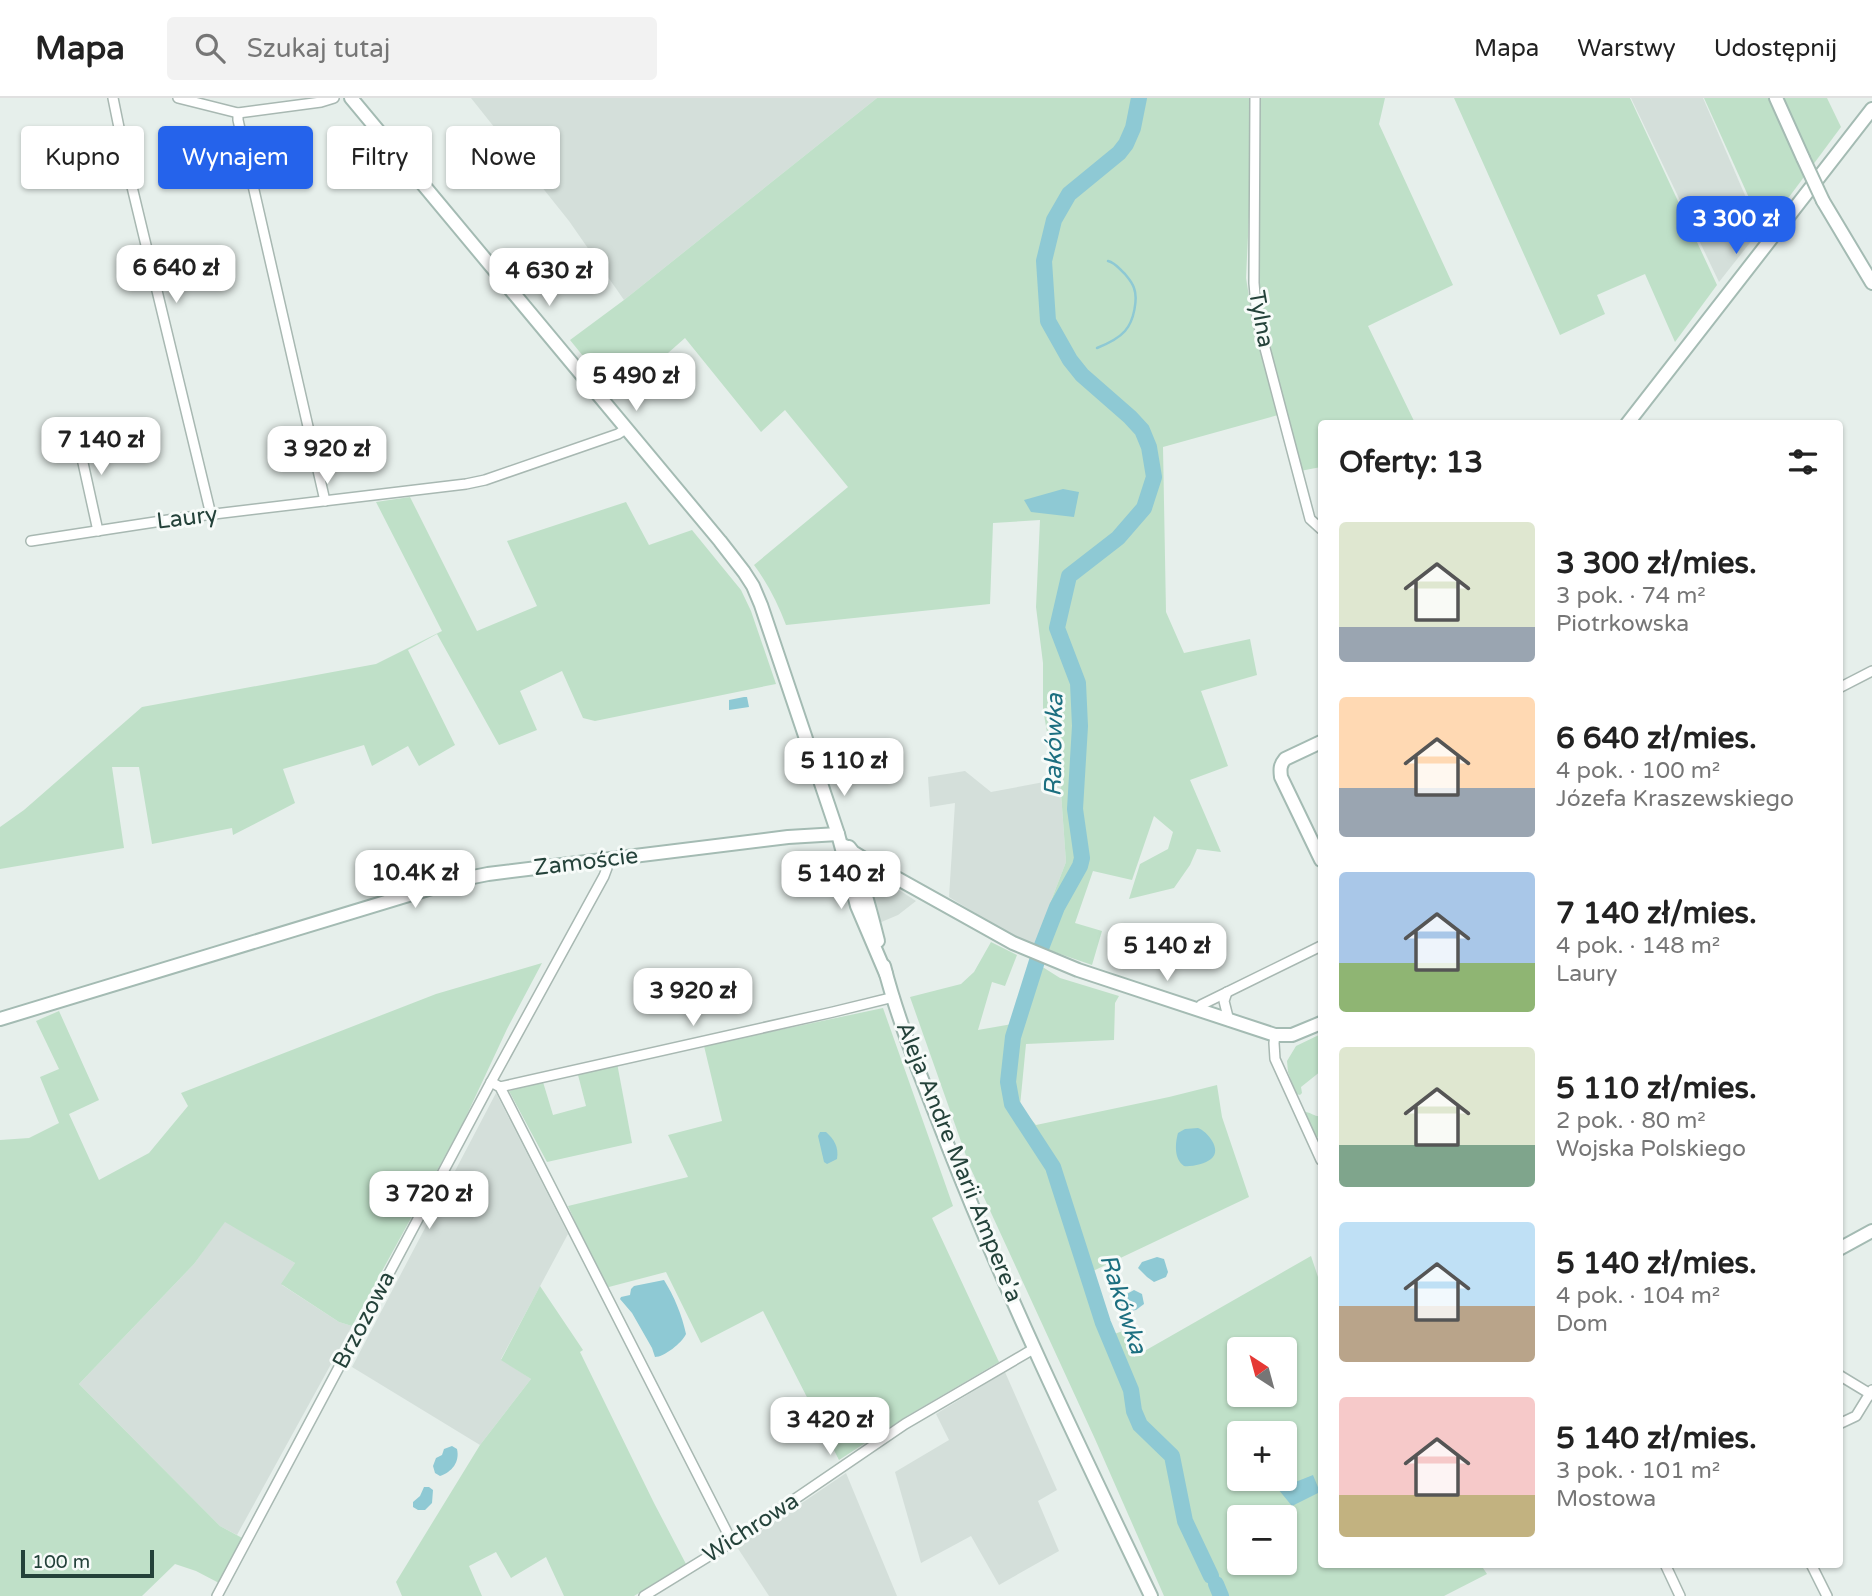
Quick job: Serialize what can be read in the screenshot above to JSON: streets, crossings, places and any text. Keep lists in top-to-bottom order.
{
  "streets": {
    "street": [
      "Tylna",
      "Laury",
      "Zamoście",
      "Aleja Andre Marii Ampere'a",
      "Brzozowa",
      "Wichrowa"
    ]
  },
  "crossings": [
    ["Zamoście", "Aleja Andre Marii Ampere'a"],
    ["Zamoście", "Brzozowa"],
    ["Aleja Andre Marii Ampere'a", "Wichrowa"]
  ],
  "water": ["Rakówka"],
  "scale_bar": "100 m",
  "north": "top left",
  "page": {
    "header": "Mapa",
    "search": "Szukaj tutaj",
    "nav": ["Mapa", "Warstwy", "Udostępnij"],
    "chip": [
      "Kupno",
      "Wynajem",
      "Filtry",
      "Nowe"
    ],
    "price": [
      "3 300 zł",
      "6 640 zł",
      "4 630 zł",
      "5 490 zł",
      "7 140 zł",
      "3 920 zł",
      "5 110 zł",
      "10.4K zł",
      "5 140 zł",
      "5 140 zł",
      "3 920 zł",
      "3 720 zł",
      "3 420 zł"
    ],
    "heading": "Oferty: 13",
    "list": [
      {
        "name": "3 300 zł/mies.",
        "note": "3 pok. · 74 m² · Piotrkowska"
      },
      {
        "name": "6 640 zł/mies.",
        "note": "4 pok. · 100 m² · Józefa Kraszewskiego"
      },
      {
        "name": "7 140 zł/mies.",
        "note": "4 pok. · 148 m² · Laury"
      },
      {
        "name": "5 110 zł/mies.",
        "note": "2 pok. · 80 m² · Wojska Polskiego"
      },
      {
        "name": "5 140 zł/mies.",
        "note": "4 pok. · 104 m² · Dom"
      },
      {
        "name": "5 140 zł/mies.",
        "note": "3 pok. · 101 m² · Mostowa"
      }
    ],
    "map_buttons": ["+", "−"],
    "scale": "100 m"
  }
}
